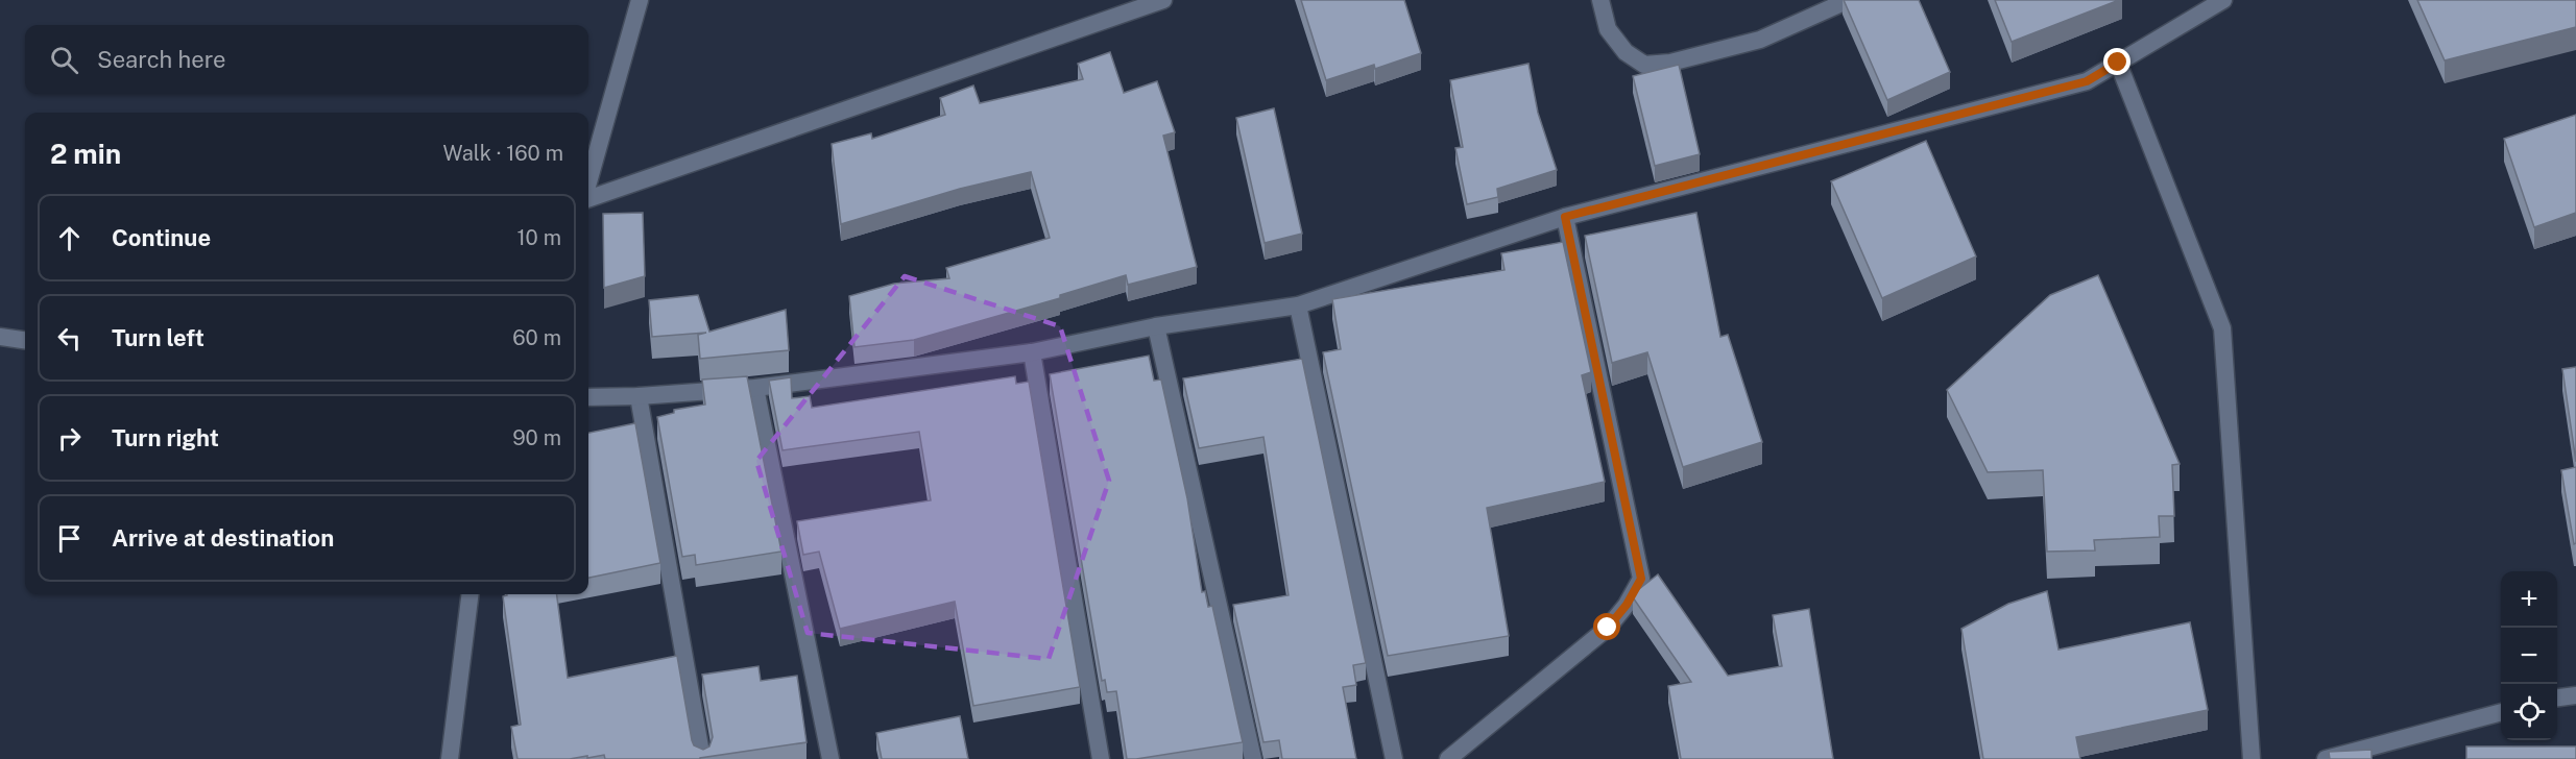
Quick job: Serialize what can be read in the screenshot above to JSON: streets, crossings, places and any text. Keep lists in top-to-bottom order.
{
  "page": {
    "search": "Search here",
    "heading": ["2 min", "Walk · 160 m"],
    "list": [
      ["Continue", "10 m"],
      ["Turn left", "60 m"],
      ["Turn right", "90 m"],
      "Arrive at destination"
    ],
    "map_buttons": ["+", "−"]
  }
}
